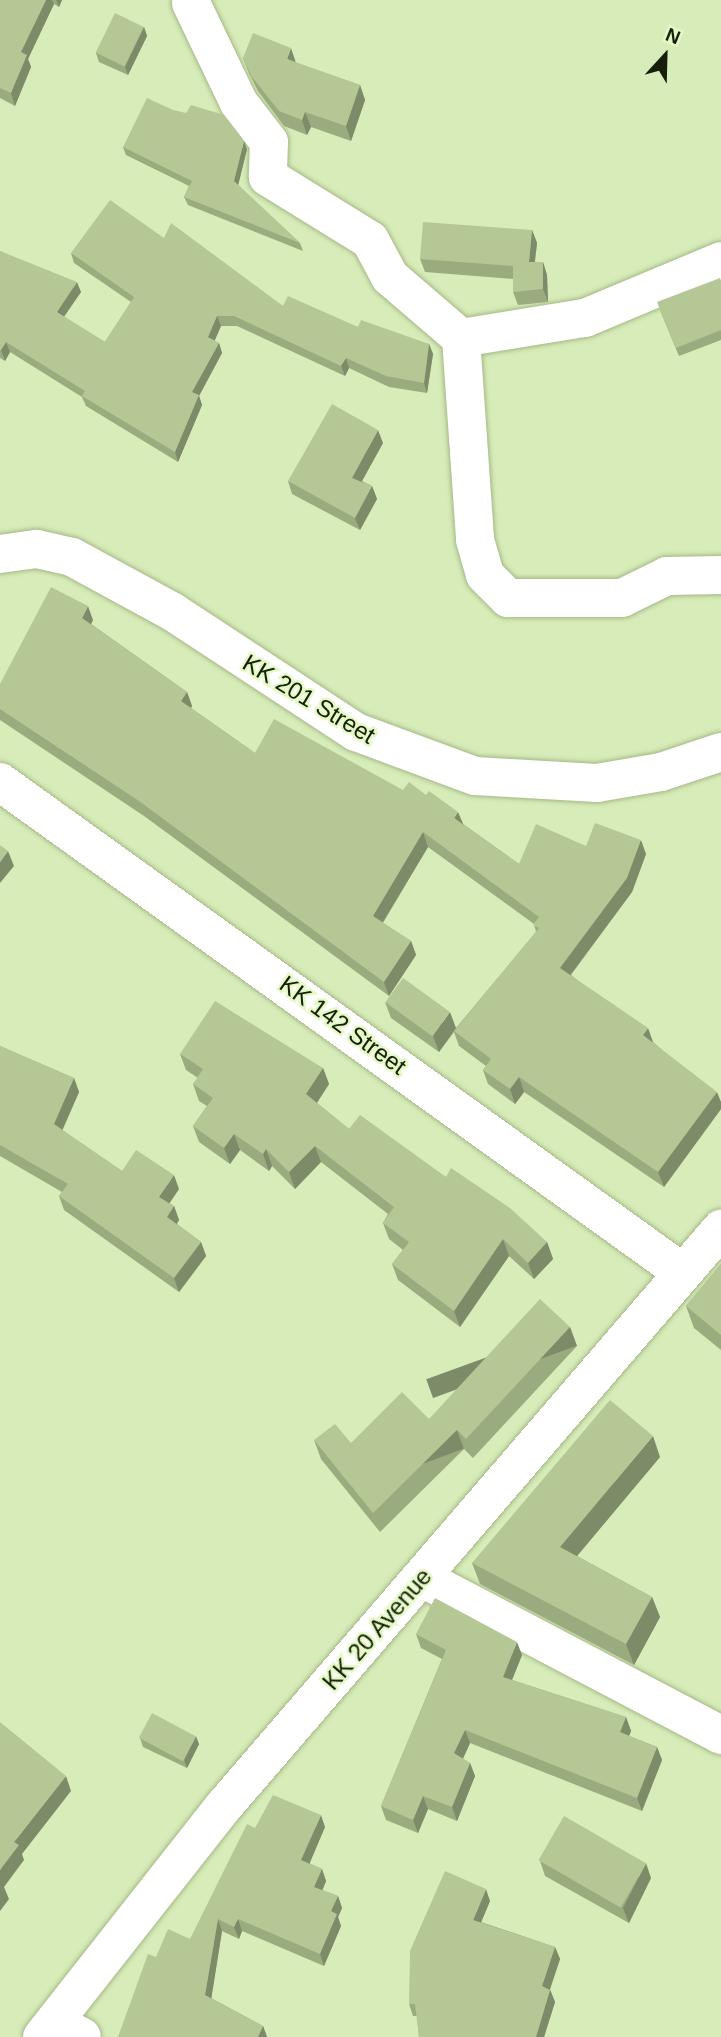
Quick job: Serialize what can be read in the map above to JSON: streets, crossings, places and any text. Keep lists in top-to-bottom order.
{
  "streets": {
    "main road": ["KK 201 Street", "KK 142 Street", "KK 20 Avenue"]
  },
  "crossings": [
    ["KK 142 Street", "KK 20 Avenue"]
  ],
  "north": "top"
}
